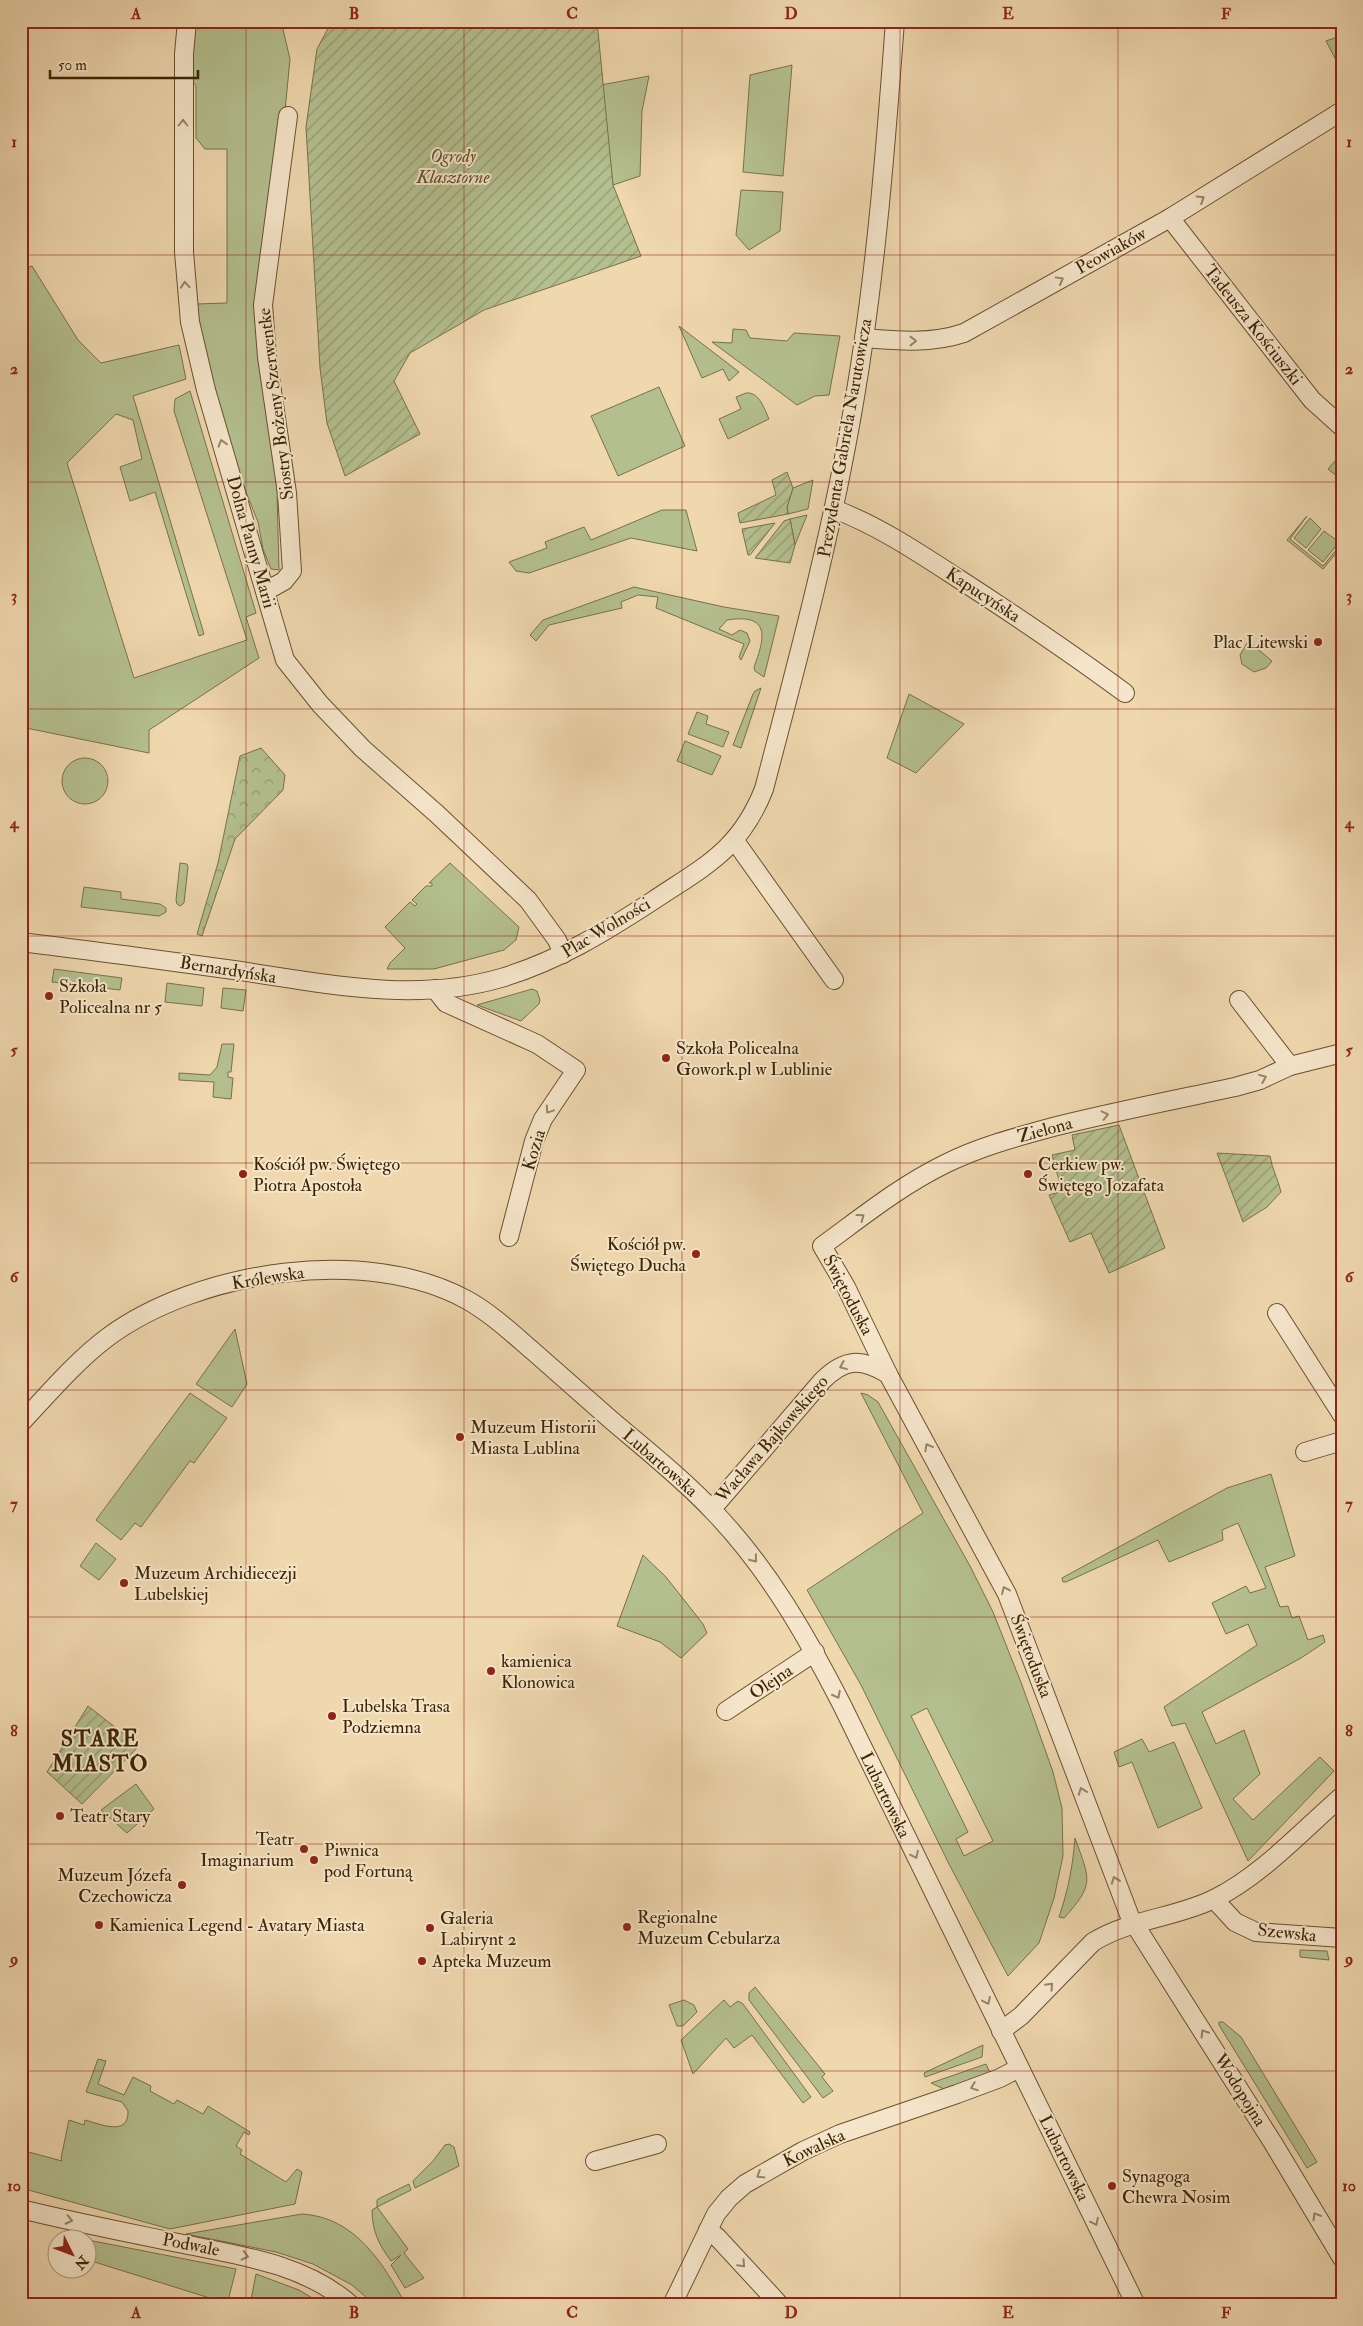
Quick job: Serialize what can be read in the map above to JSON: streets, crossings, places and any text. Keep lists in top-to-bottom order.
{
  "streets": {
    "street": [
      "Peowiaków",
      "Tadeusza Kościuszki",
      "Siostry Bożeny Szerwentke",
      "Prezydenta Gabriela Narutowicza",
      "Dolna Panny Marii",
      "Kapucyńska",
      "Plac Wolności",
      "Bernardyńska",
      "Zielona",
      "Kozia",
      "Królewska",
      "Świętoduska",
      "Wacława Bajkowskiego",
      "Lubartowska",
      "Olejna",
      "Szewska",
      "Wodopojna",
      "Kowalska",
      "Podwale"
    ]
  },
  "crossings": [
    ["Peowiaków", "Tadeusza Kościuszki"],
    ["Peowiaków", "Prezydenta Gabriela Narutowicza"],
    ["Siostry Bożeny Szerwentke", "Dolna Panny Marii"],
    ["Prezydenta Gabriela Narutowicza", "Kapucyńska"],
    ["Prezydenta Gabriela Narutowicza", "Plac Wolności"],
    ["Dolna Panny Marii", "Plac Wolności"],
    ["Plac Wolności", "Bernardyńska"],
    ["Bernardyńska", "Kozia"],
    ["Zielona", "Świętoduska"],
    ["Królewska", "Lubartowska"],
    ["Świętoduska", "Wacława Bajkowskiego"],
    ["Świętoduska", "Wodopojna"],
    ["Wacława Bajkowskiego", "Lubartowska"],
    ["Lubartowska", "Olejna"],
    ["Lubartowska", "Kowalska"]
  ],
  "one_way": [
    "Peowiaków",
    "Dolna Panny Marii",
    "Zielona",
    "Świętoduska",
    "Wacława Bajkowskiego",
    "Lubartowska",
    "Wodopojna",
    "Kowalska",
    "Podwale"
  ],
  "districts": ["STARE MIASTO"],
  "parks": ["Ogrody Klasztorne"],
  "places": [
    "Plac Litewski",
    "Szkoła Policealna nr 5",
    "Szkoła Policealna Gowork.pl w Lublinie",
    "Kościół pw. Świętego Piotra Apostoła",
    "Cerkiew pw. Świętego Jozafata",
    "Kościół pw. Świętego Ducha",
    "Muzeum Historii Miasta Lublina",
    "Muzeum Archidiecezji Lubelskiej",
    "kamienica Klonowica",
    "Lubelska Trasa Podziemna",
    "Teatr Stary",
    "Teatr Imaginarium",
    "Piwnica pod Fortuną",
    "Muzeum Józefa Czechowicza",
    "Kamienica Legend - Avatary Miasta",
    "Regionalne Muzeum Cebularza",
    "Galeria Labirynt 2",
    "Apteka Muzeum",
    "Synagoga Chewra Nosim"
  ],
  "scale_bar": "50 m",
  "north": "bottom right",
  "grid": {
    "columns": [
      "A",
      "B",
      "C",
      "D",
      "E",
      "F"
    ],
    "rows": [
      "1",
      "2",
      "3",
      "4",
      "5",
      "6",
      "7",
      "8",
      "9",
      "10"
    ]
  }
}
